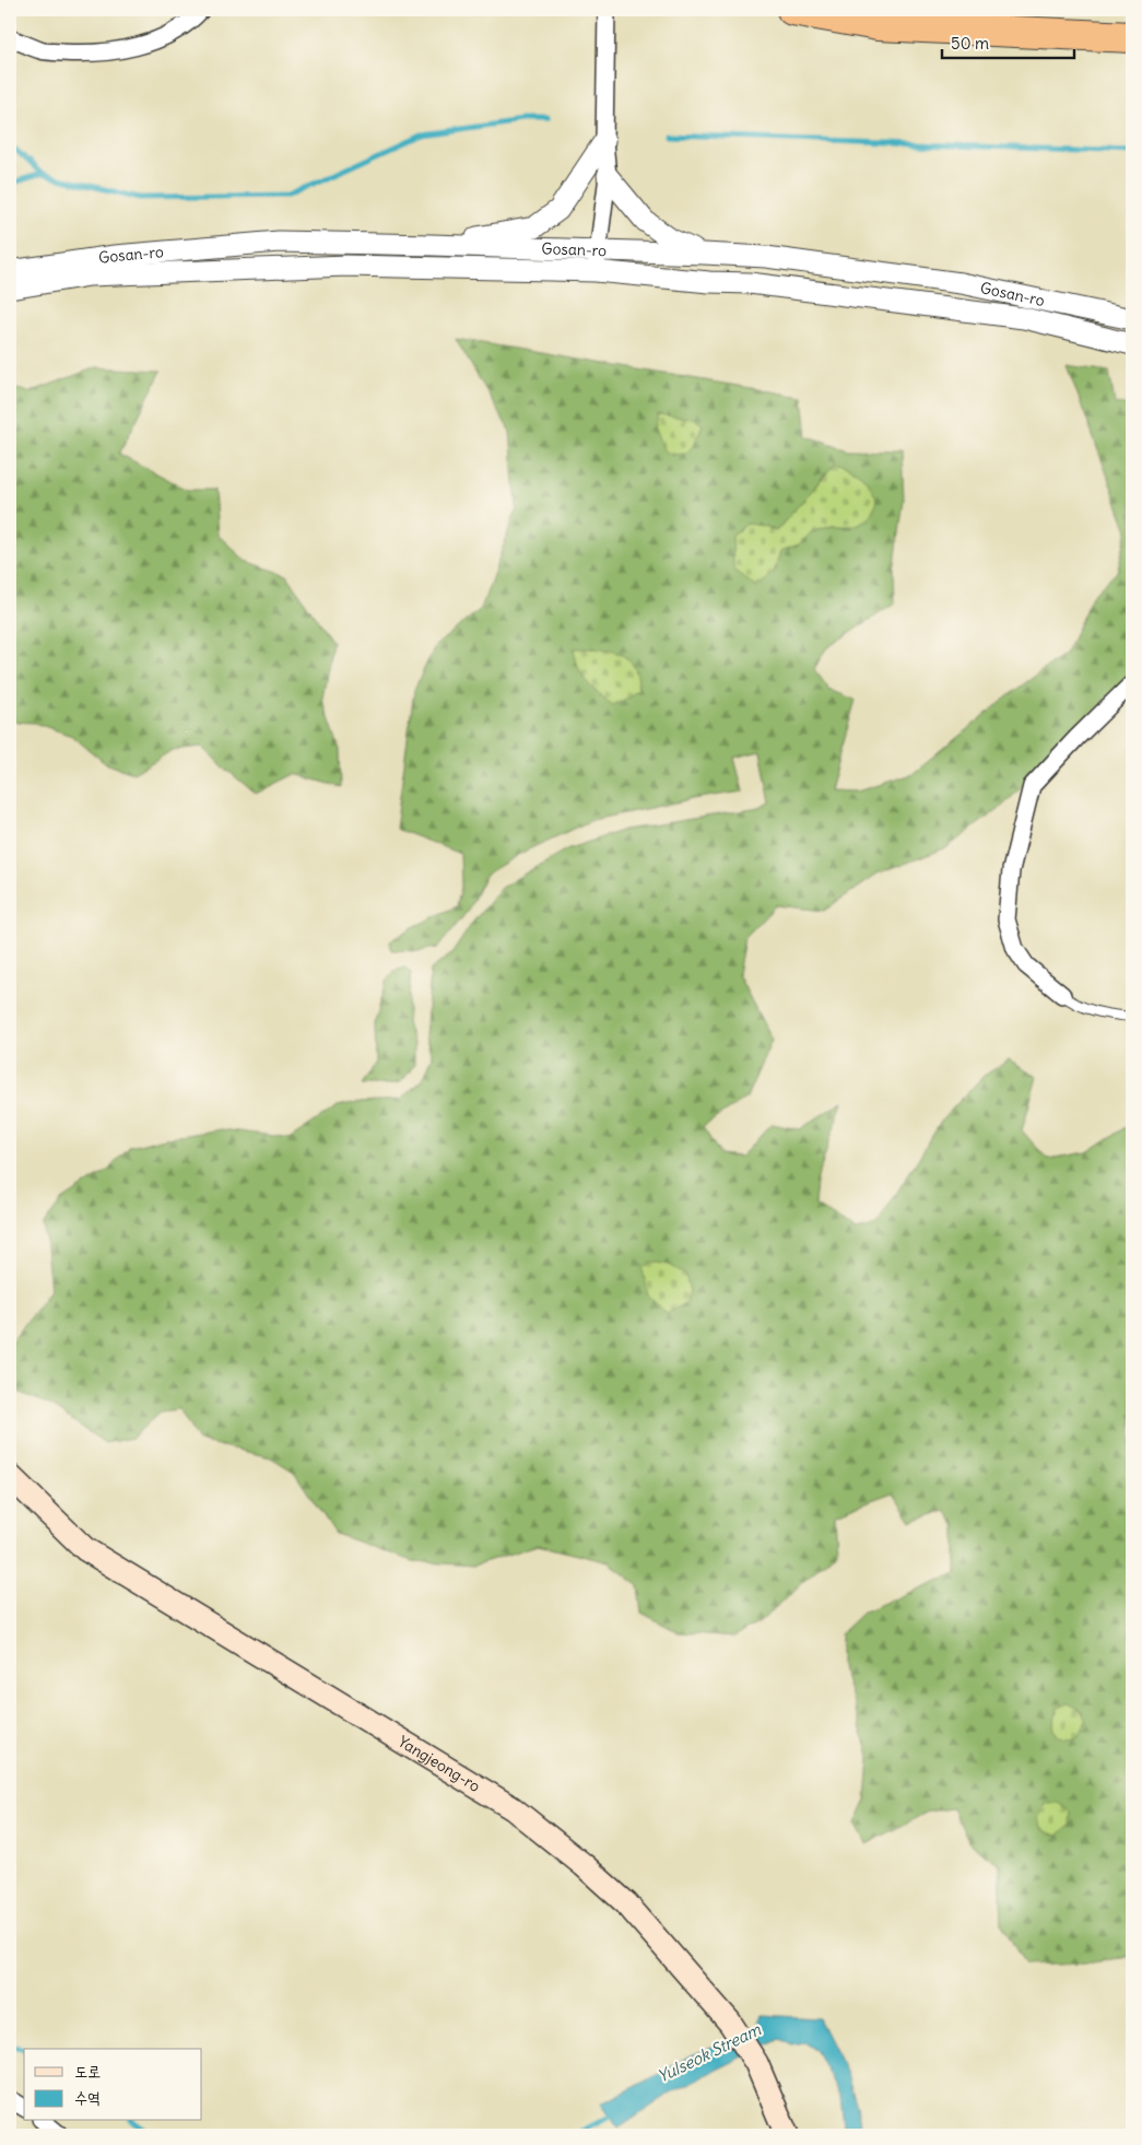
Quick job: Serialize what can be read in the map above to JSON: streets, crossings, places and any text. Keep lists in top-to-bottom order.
{
  "streets": {
    "main road": ["Yangjeong-ro"],
    "street": ["Gosan-ro"]
  },
  "water": ["Yulseok Stream"],
  "legend": ["도로", "수역"],
  "scale_bar": "50 m"
}
